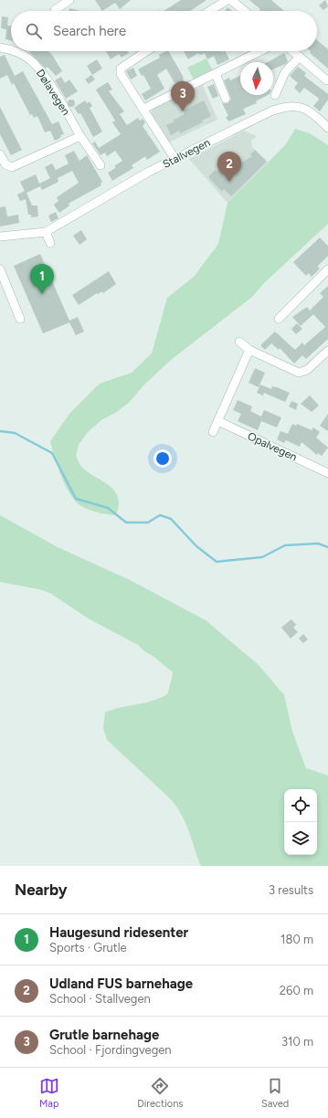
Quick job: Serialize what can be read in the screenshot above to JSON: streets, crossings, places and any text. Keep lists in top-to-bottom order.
{
  "streets": {
    "street": ["Dølavegen", "Stallvegen", "Opalvegen"]
  },
  "north": "bottom",
  "page": {
    "search": "Search here",
    "pins": ["3", "2", "1"],
    "heading": ["Nearby", "3 results"],
    "list": [
      {
        "mark": "1",
        "name": "Haugesund ridesenter",
        "note": "Sports · Grutle",
        "value": "180 m"
      },
      {
        "mark": "2",
        "name": "Udland FUS barnehage",
        "note": "School · Stallvegen",
        "value": "260 m"
      },
      {
        "mark": "3",
        "name": "Grutle barnehage",
        "note": "School · Fjordingvegen",
        "value": "310 m"
      }
    ],
    "nav": ["Map", "Directions", "Saved"]
  }
}
